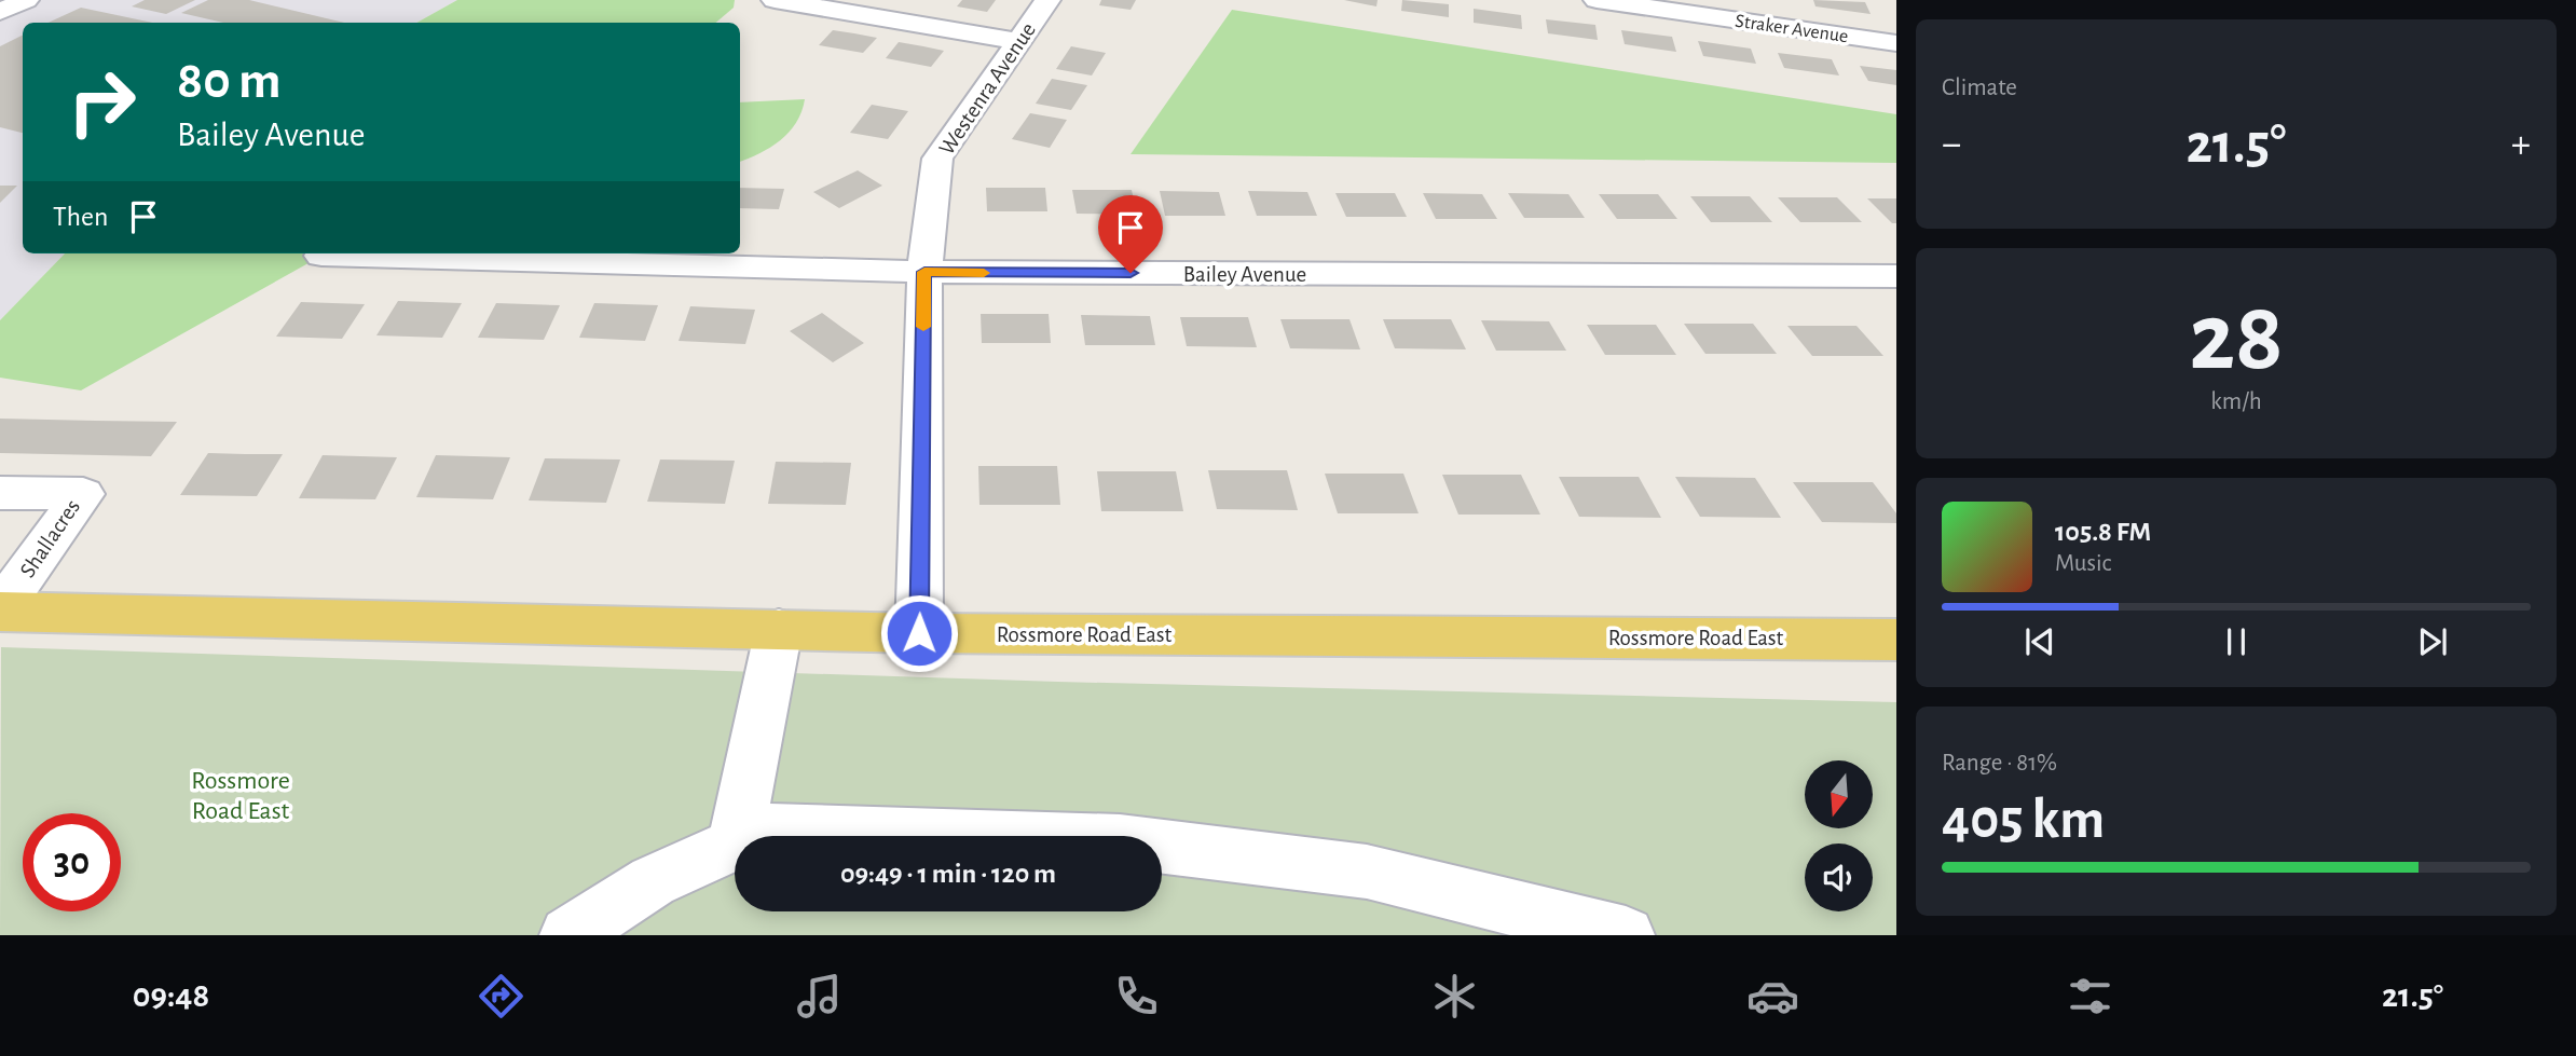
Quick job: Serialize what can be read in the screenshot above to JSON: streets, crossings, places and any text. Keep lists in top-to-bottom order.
{
  "streets": {
    "main road": ["Rossmore Road East"],
    "street": [
      "Straker Avenue",
      "Westenra Avenue",
      "Bailey Avenue",
      "Shallacres"
    ]
  },
  "crossings": [
    ["Westenra Avenue", "Bailey Avenue"],
    ["Westenra Avenue", "Rossmore Road East"],
    ["Shallacres", "Rossmore Road East"]
  ],
  "parks": ["Rossmore Road East"],
  "north": "bottom",
  "page": {
    "tile": [
      "Climate",
      ["28", "km/h"],
      ["Range · 81%", "405 km"]
    ],
    "turn": ["80 m", "Bailey Avenue"],
    "heat": ["−", "21.5°", "+"],
    "then": "Then",
    "song": ["105.8 FM", "Music"],
    "limit": "30",
    "trip": "09:49 · 1 min · 120 m",
    "tabs": ["09:48", "21.5°"]
  }
}
